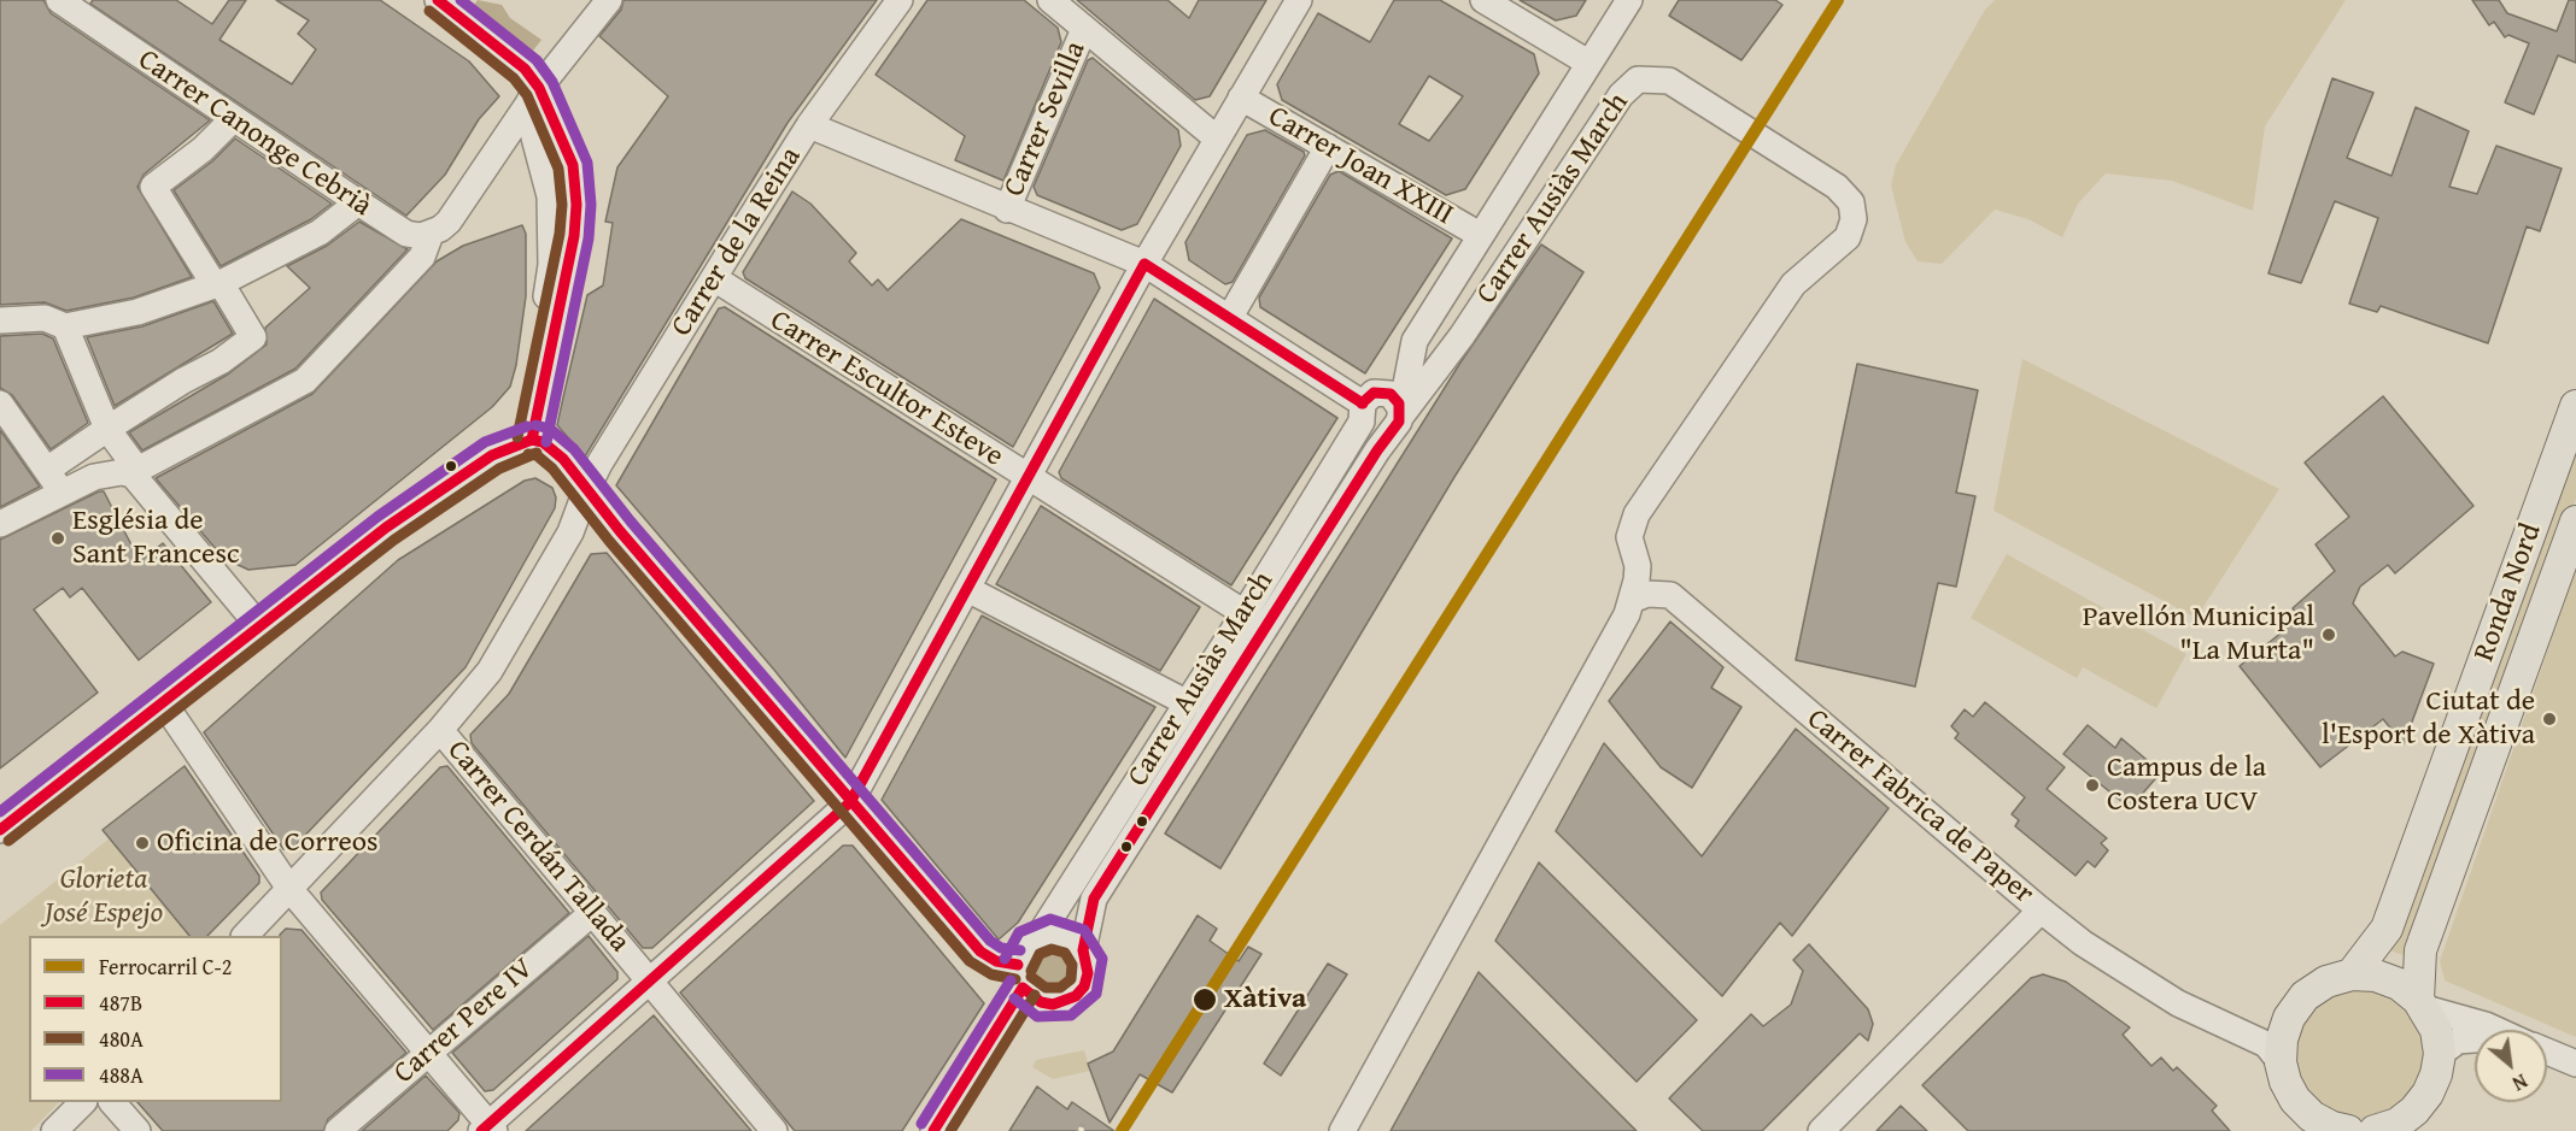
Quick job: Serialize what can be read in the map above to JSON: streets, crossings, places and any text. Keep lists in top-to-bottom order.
{
  "streets": {
    "main road": ["Ronda Nord"],
    "street": [
      "Carrer Sevilla",
      "Carrer Canonge Cebrià",
      "Carrer Joan XXIII",
      "Carrer Ausiàs March",
      "Carrer de la Reina",
      "Carrer Escultor Esteve",
      "Carrer Fabrica de Paper",
      "Carrer Cerdán Tallada",
      "Carrer Pere IV"
    ]
  },
  "crossings": [
    ["Carrer Joan XXIII", "Carrer Ausiàs March"],
    ["Carrer Ausiàs March", "Carrer Escultor Esteve"],
    ["Carrer Ausiàs March", "Carrer Fabrica de Paper"],
    ["Carrer de la Reina", "Carrer Escultor Esteve"],
    ["Carrer de la Reina", "Carrer Cerdán Tallada"],
    ["Carrer Cerdán Tallada", "Carrer Pere IV"]
  ],
  "parks": ["Glorieta José Espejo"],
  "places": [
    "Església de Sant Francesc",
    "Pavellón Municipal \"La Murta\"",
    "Ciutat de l'Esport de Xàtiva",
    "Campus de la Costera UCV",
    "Oficina de Correos",
    "Xàtiva"
  ],
  "lines": [
    "rail line C-2",
    "transit line 487B",
    "transit line 488A",
    "transit line 480A"
  ],
  "legend": [
    "Ferrocarril C-2",
    "487B",
    "480A",
    "488A"
  ],
  "north": "bottom right"
}
